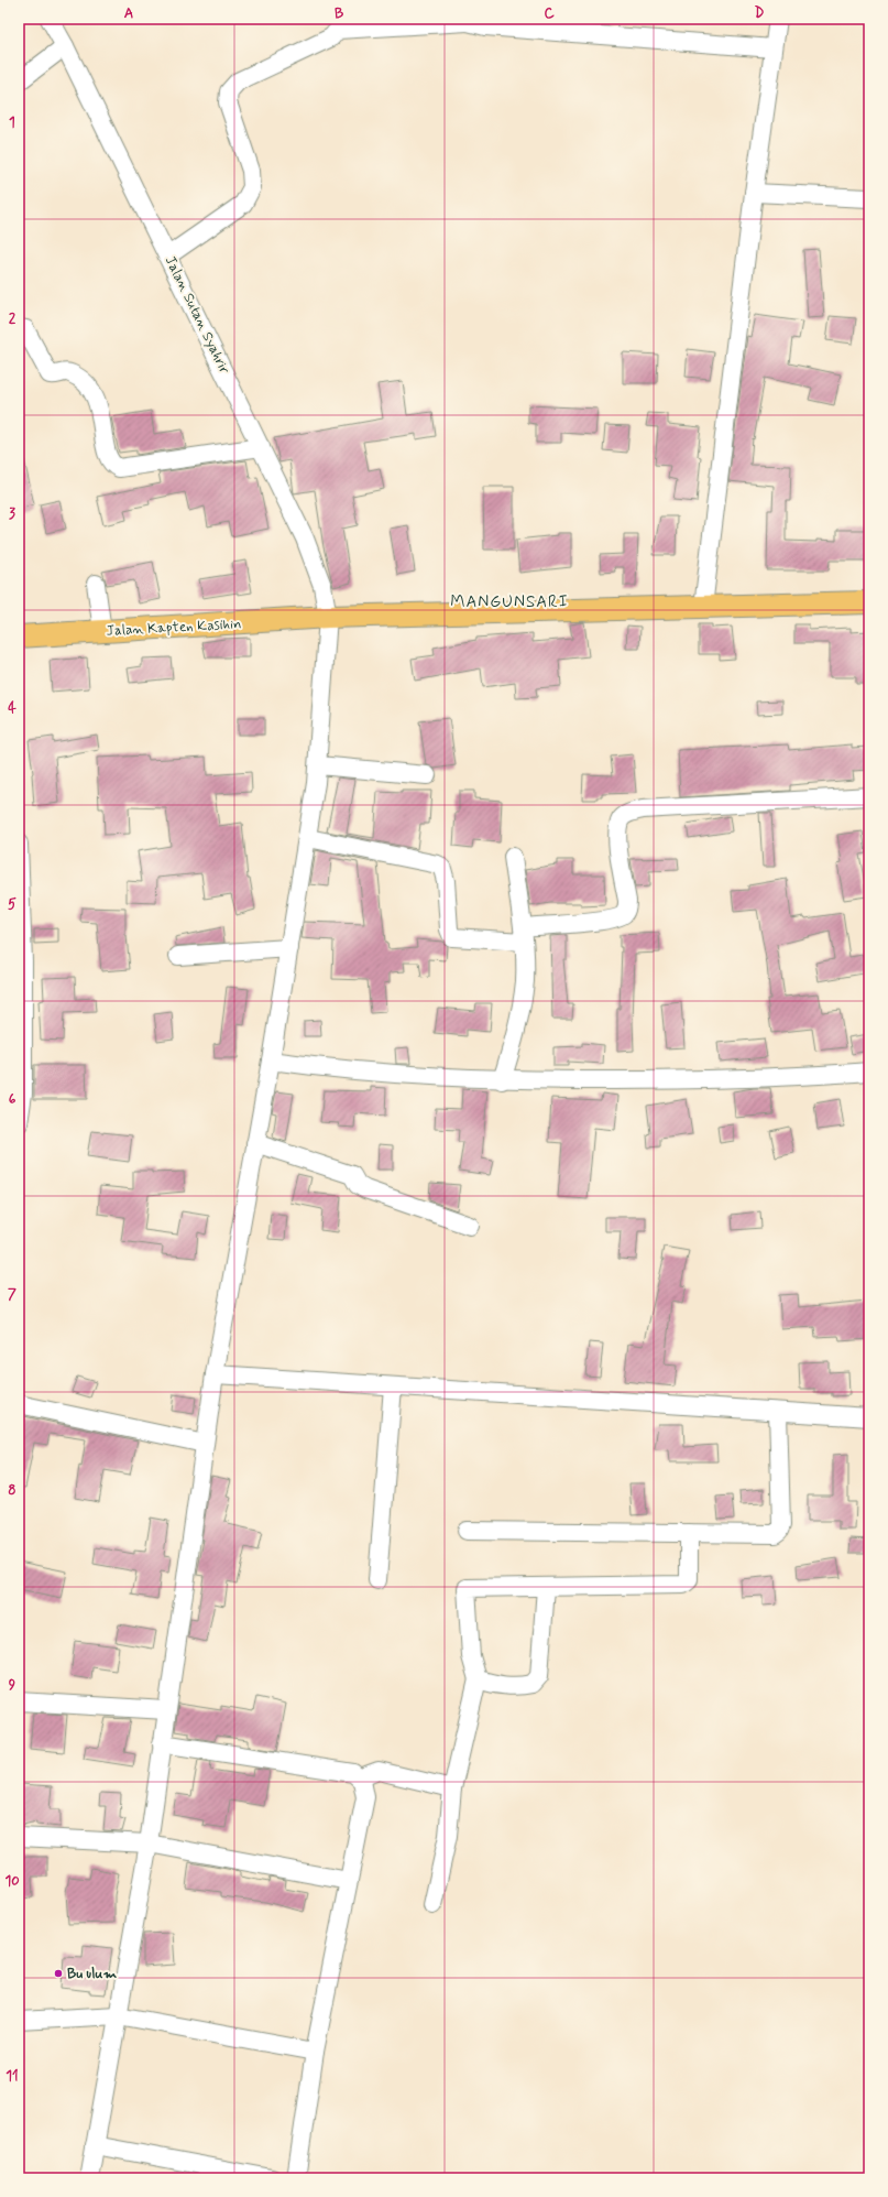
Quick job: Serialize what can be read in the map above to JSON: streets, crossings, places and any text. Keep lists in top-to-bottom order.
{
  "streets": {
    "main road": ["Jalan Kapten Kasihin"],
    "street": ["Jalan Sutan Syahrir"]
  },
  "crossings": [
    ["Jalan Sutan Syahrir", "Jalan Kapten Kasihin"]
  ],
  "districts": ["MANGUNSARI"],
  "places": ["Bu ulum"],
  "grid": {
    "columns": [
      "A",
      "B",
      "C",
      "D"
    ],
    "rows": [
      "1",
      "2",
      "3",
      "4",
      "5",
      "6",
      "7",
      "8",
      "9",
      "10",
      "11"
    ]
  }
}
